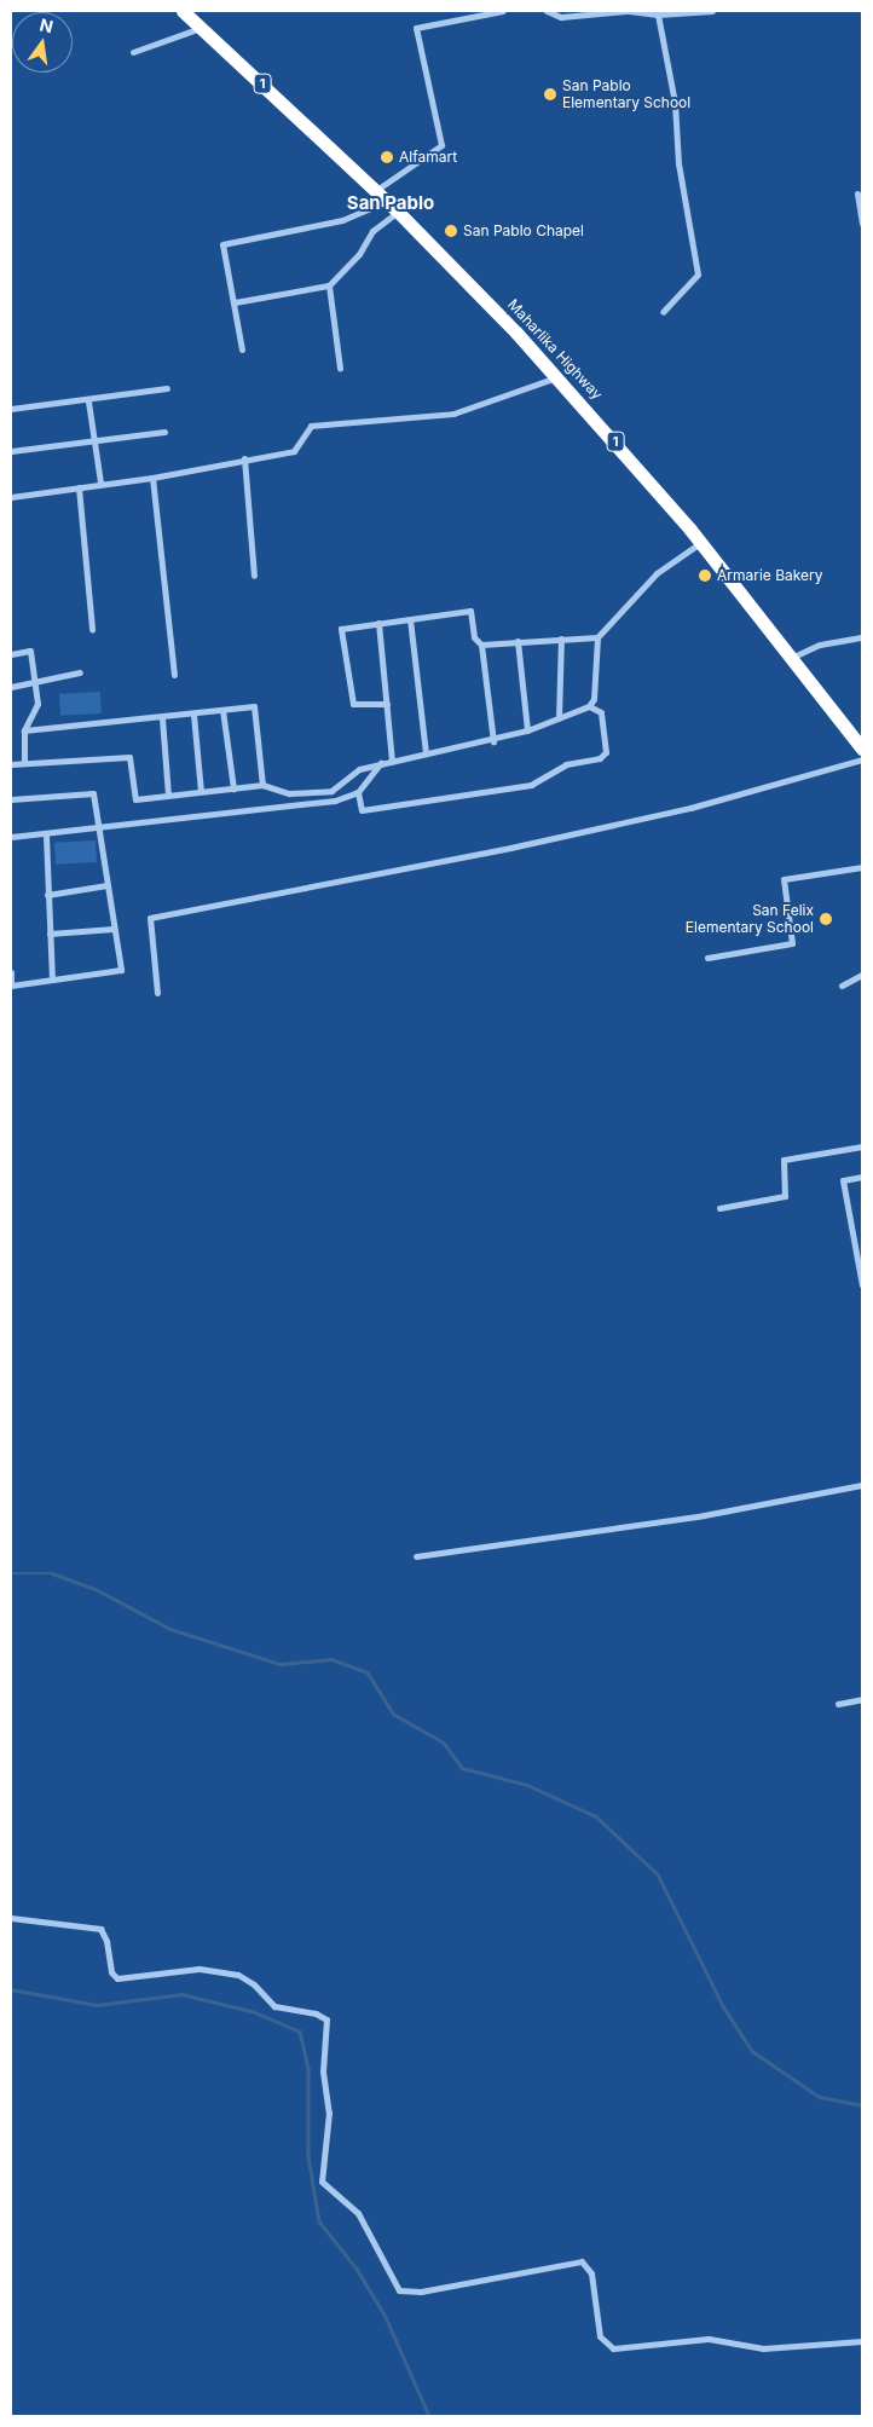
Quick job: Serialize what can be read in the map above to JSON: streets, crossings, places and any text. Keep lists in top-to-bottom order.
{
  "streets": {
    "highway": ["1", "Maharlika Highway"]
  },
  "districts": ["San Pablo"],
  "places": [
    "San Pablo Elementary School",
    "Alfamart",
    "San Pablo Chapel",
    "Armarie Bakery",
    "San Felix Elementary School"
  ],
  "north": "top"
}
